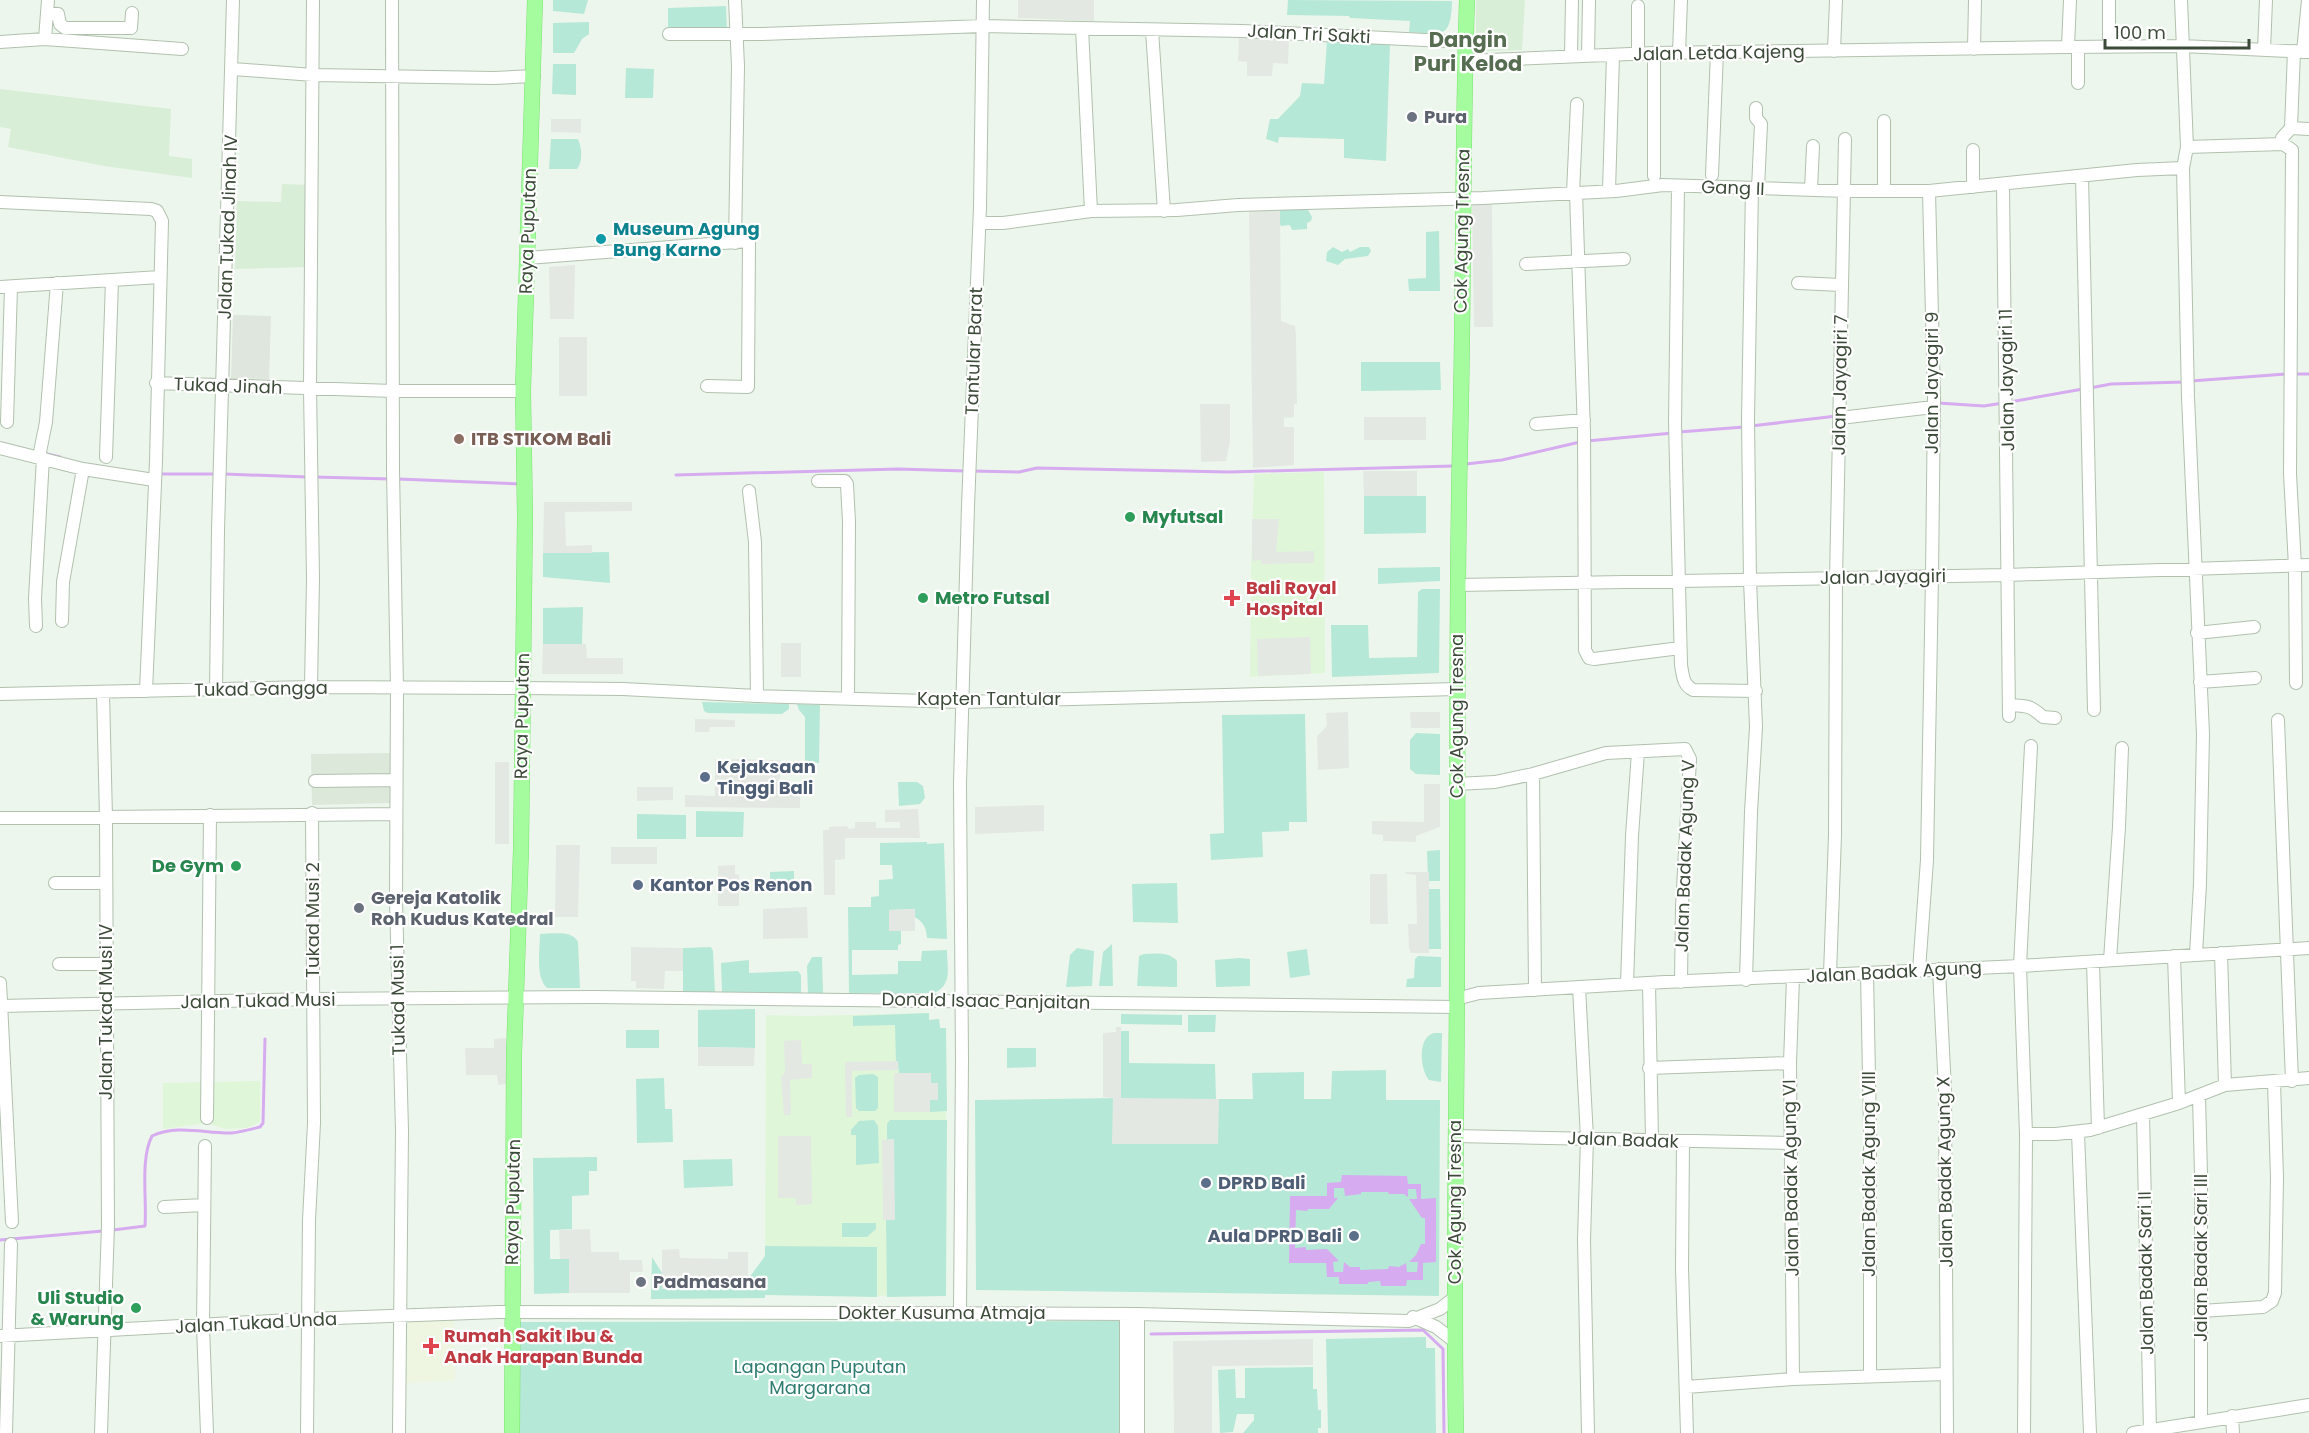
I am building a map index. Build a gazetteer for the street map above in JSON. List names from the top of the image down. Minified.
{"streets":{"main road":["Raya Puputan","Cok Agung Tresna"],"street":["Jalan Tri Sakti","Jalan Letda Kajeng","Gang II","Jalan Tukad Jinah IV","Tantular Barat","Jalan Jayagiri 11","Jalan Jayagiri 9","Jalan Jayagiri 7","Tukad Jinah","Jalan Jayagiri","Tukad Gangga","Kapten Tantular","Jalan Badak Agung V","Tukad Musi 2","Jalan Badak Agung","Tukad Musi 1","Jalan Tukad Musi","Donald Isaac Panjaitan","Jalan Tukad Musi IV","Jalan Badak","Jalan Badak Agung X","Jalan Badak Agung VIII","Jalan Badak Agung VI","Jalan Badak Sari III","Jalan Badak Sari II","Dokter Kusuma Atmaja","Jalan Tukad Unda"]},"crossings":[["Jalan Tri Sakti","Cok Agung Tresna"],["Jalan Tri Sakti","Tantular Barat"],["Jalan Letda Kajeng","Cok Agung Tresna"],["Gang II","Cok Agung Tresna"],["Gang II","Tantular Barat"],["Gang II","Jalan Jayagiri 11"],["Gang II","Jalan Jayagiri 9"],["Gang II","Jalan Jayagiri 7"],["Jalan Tukad Jinah IV","Tukad Jinah"],["Jalan Tukad Jinah IV","Tukad Gangga"],["Raya Puputan","Tukad Jinah"],["Raya Puputan","Tukad Gangga"],["Raya Puputan","Kapten Tantular"],["Raya Puputan","Jalan Tukad Musi"],["Raya Puputan","Donald Isaac Panjaitan"],["Raya Puputan","Dokter Kusuma Atmaja"],["Raya Puputan","Jalan Tukad Unda"],["Cok Agung Tresna","Jalan Jayagiri"],["Cok Agung Tresna","Kapten Tantular"],["Cok Agung Tresna","Jalan Badak Agung V"],["Cok Agung Tresna","Jalan Badak Agung"],["Cok Agung Tresna","Donald Isaac Panjaitan"],["Cok Agung Tresna","Jalan Badak"],["Cok Agung Tresna","Dokter Kusuma Atmaja"],["Tantular Barat","Kapten Tantular"],["Tantular Barat","Donald Isaac Panjaitan"],["Tantular Barat","Dokter Kusuma Atmaja"],["Jalan Jayagiri 11","Jalan Jayagiri"],["Jalan Jayagiri 9","Jalan Jayagiri"],["Jalan Jayagiri 9","Jalan Badak Agung"],["Jalan Jayagiri 7","Jalan Jayagiri"],["Jalan Jayagiri 7","Jalan Badak Agung"],["Tukad Jinah","Tukad Musi 1"],["Tukad Gangga","Kapten Tantular"],["Tukad Gangga","Tukad Musi 1"],["Tukad Gangga","Jalan Tukad Musi IV"],["Jalan Badak Agung V","Jalan Badak Agung"],["Tukad Musi 2","Jalan Tukad Musi"],["Tukad Musi 2","Jalan Tukad Unda"],["Jalan Badak Agung","Donald Isaac Panjaitan"],["Jalan Badak Agung","Jalan Badak Agung X"],["Jalan Badak Agung","Jalan Badak Agung VIII"],["Jalan Badak Agung","Jalan Badak Agung VI"],["Tukad Musi 1","Jalan Tukad Musi"],["Tukad Musi 1","Jalan Tukad Unda"],["Jalan Tukad Musi","Donald Isaac Panjaitan"],["Jalan Tukad Musi","Jalan Tukad Musi IV"],["Jalan Tukad Musi IV","Jalan Tukad Unda"],["Jalan Badak","Jalan Badak Agung VI"],["Dokter Kusuma Atmaja","Jalan Tukad Unda"]],"districts":["Dangin Puri Kelod"],"parks":["Lapangan Puputan Margarana"],"places":{"other":["Pura","Museum Agung Bung Karno","ITB STIKOM Bali","Myfutsal","Metro Futsal","Kejaksaan Tinggi Bali","De Gym","Kantor Pos Renon","Gereja Katolik Roh Kudus Katedral","DPRD Bali","Aula DPRD Bali","Padmasana","Uli Studio & Warung"],"health":["Bali Royal Hospital","Rumah Sakit Ibu & Anak Harapan Bunda"]},"scale_bar":"100 m"}
